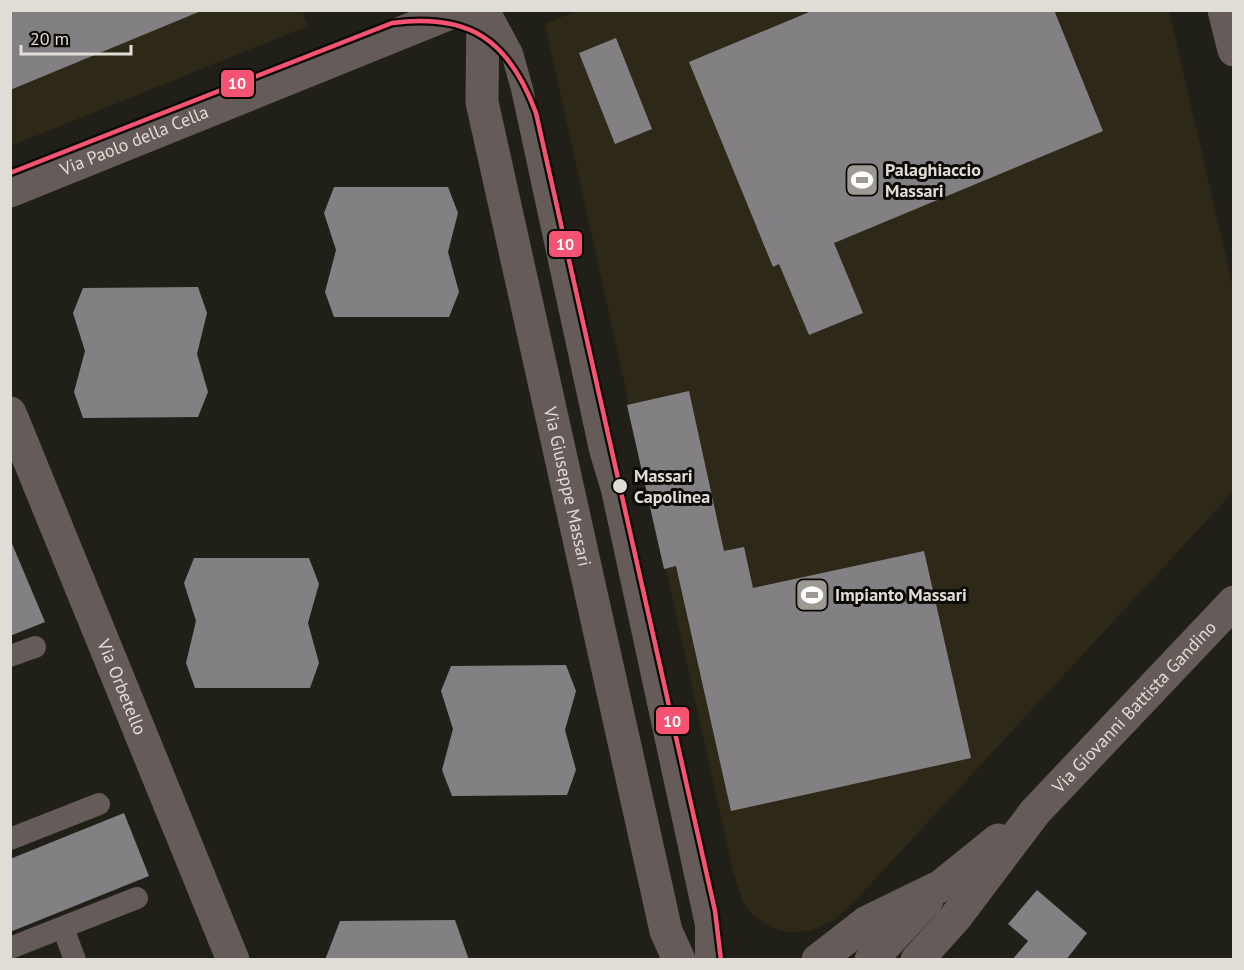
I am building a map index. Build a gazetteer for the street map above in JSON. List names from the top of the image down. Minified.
{"streets":{"street":["Via Paolo della Cella","Via Giuseppe Massari","Via Orbetello","Via Giovanni Battista Gandino"]},"places":{"sports":["Palaghiaccio Massari","Impianto Massari"],"other":["Massari Capolinea"]},"lines":["transit line 10"],"scale_bar":"20 m"}
